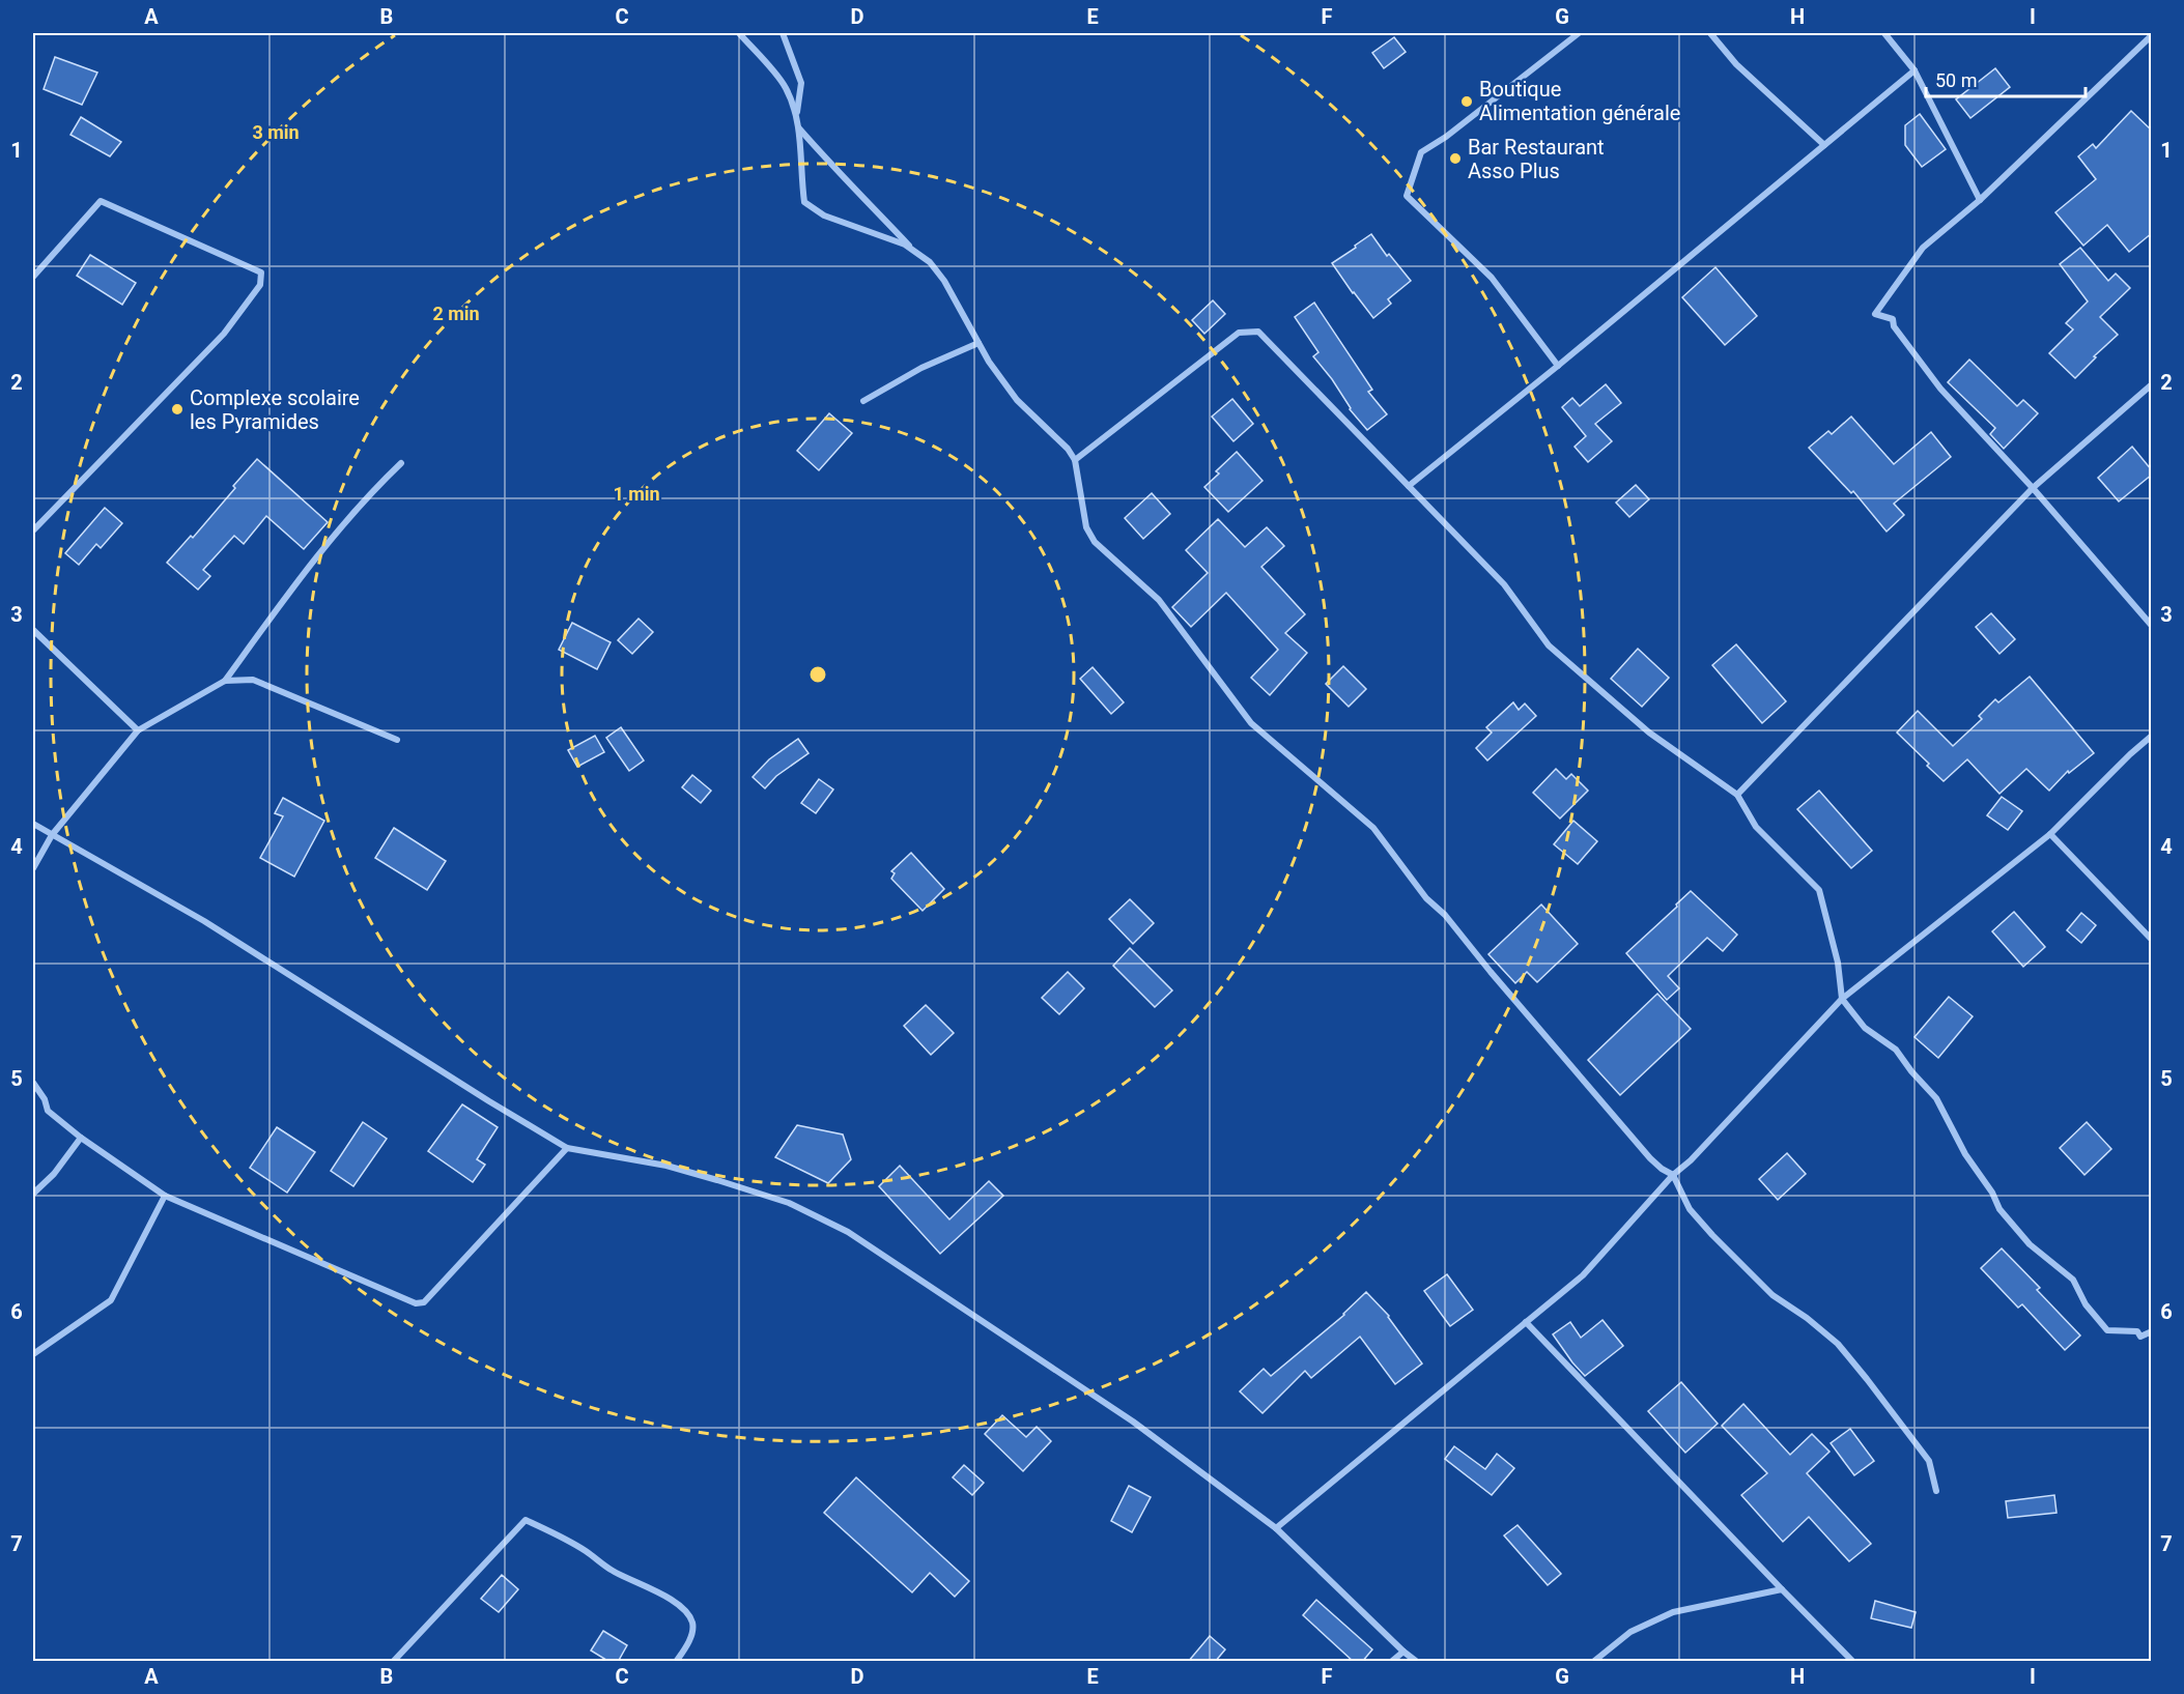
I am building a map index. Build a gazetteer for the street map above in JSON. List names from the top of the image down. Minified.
{"places":["Boutique Alimentation générale","Bar Restaurant Asso Plus","Complexe scolaire les Pyramides"],"scale_bar":"50 m","grid":{"columns":["A","B","C","D","E","F","G","H","I"],"rows":["1","2","3","4","5","6","7"]},"rings":["3 min","2 min","1 min"]}
